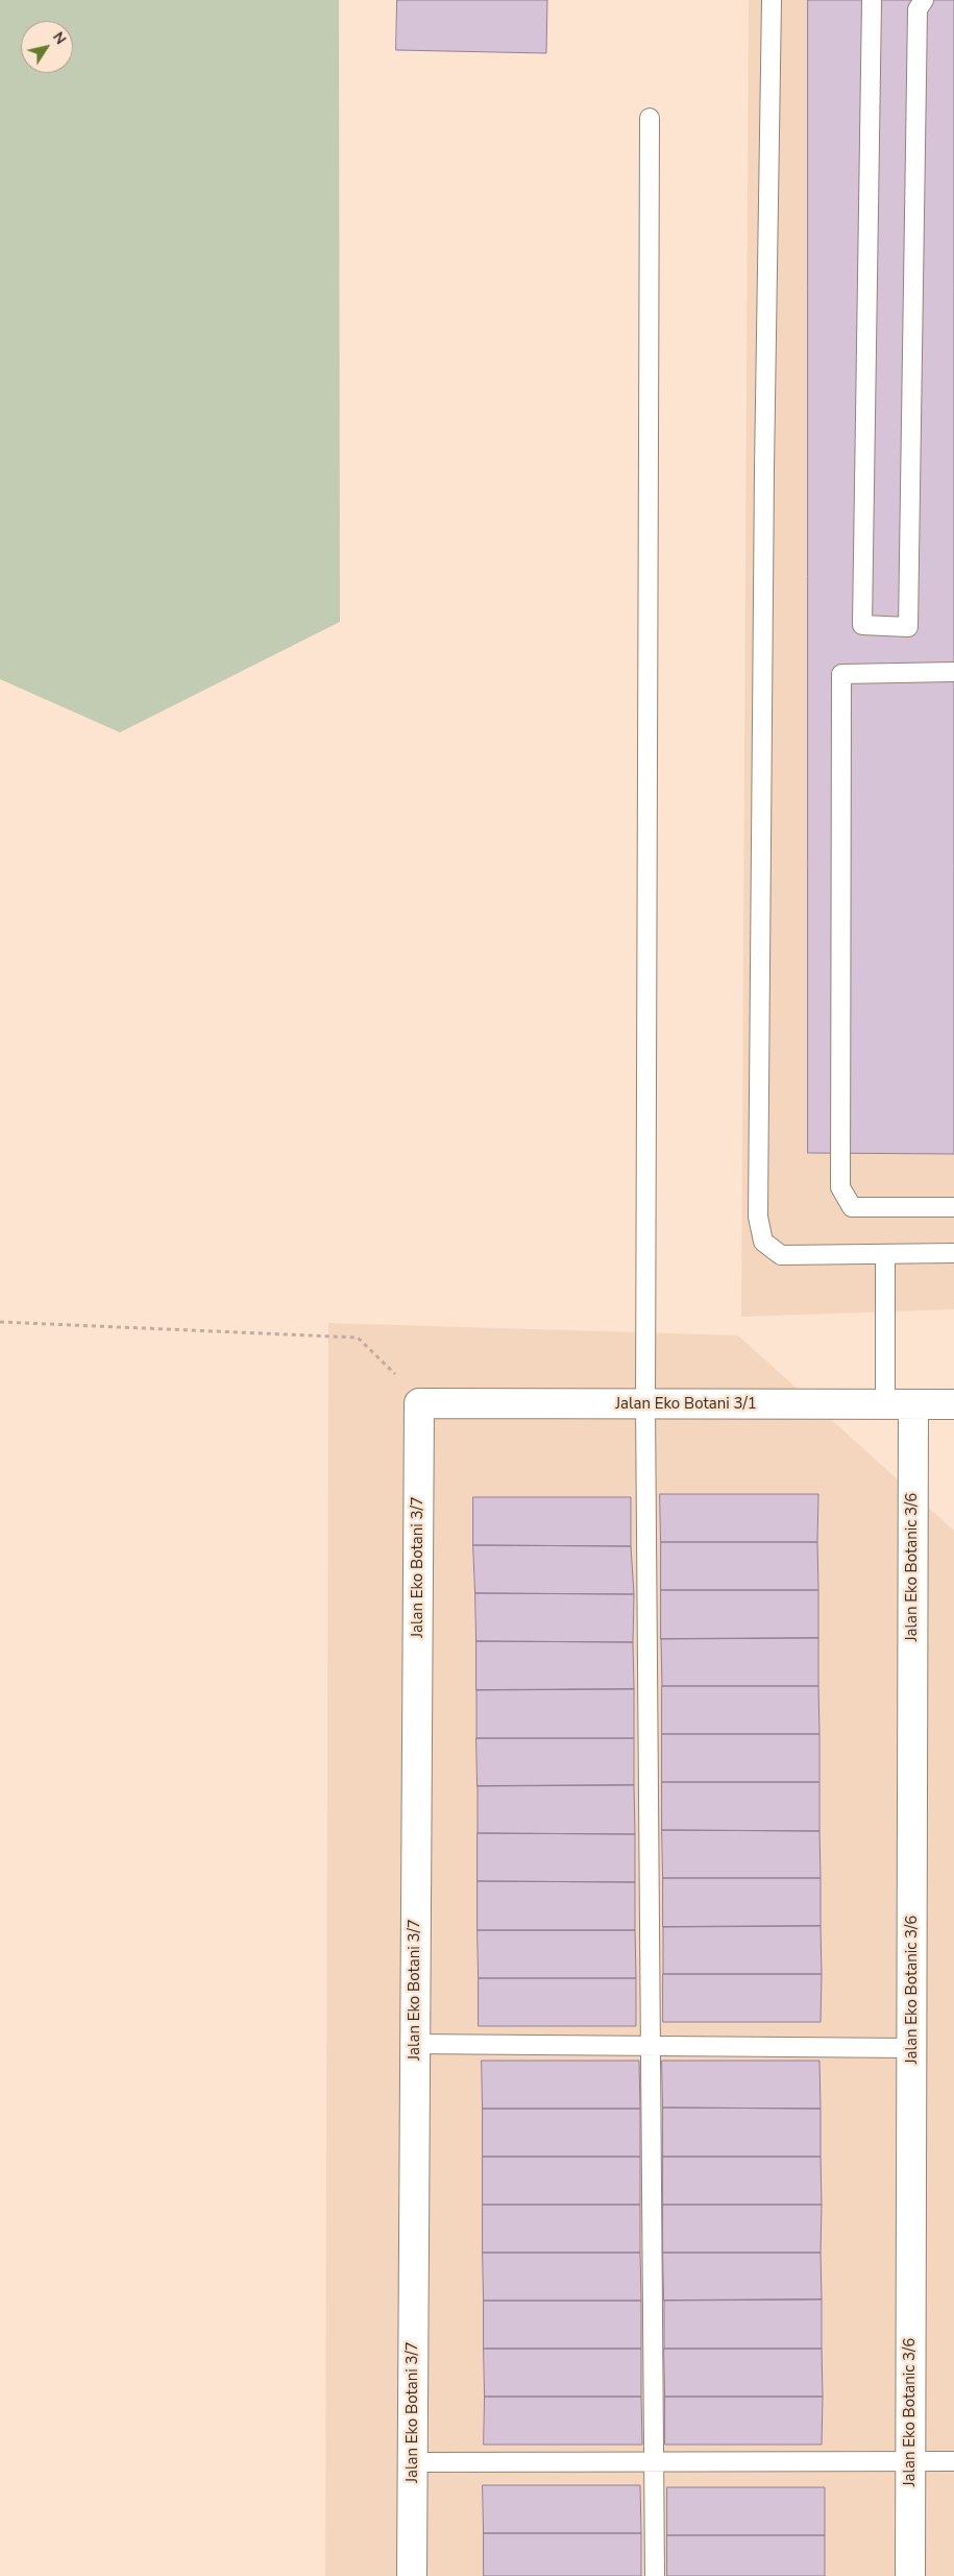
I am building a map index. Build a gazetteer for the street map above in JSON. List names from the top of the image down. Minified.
{"streets":{"street":["Jalan Eko Botani 3/1","Jalan Eko Botani 3/7","Jalan Eko Botanic 3/6"]},"crossings":[["Jalan Eko Botani 3/1","Jalan Eko Botani 3/7"],["Jalan Eko Botani 3/1","Jalan Eko Botanic 3/6"]],"north":"top right"}
